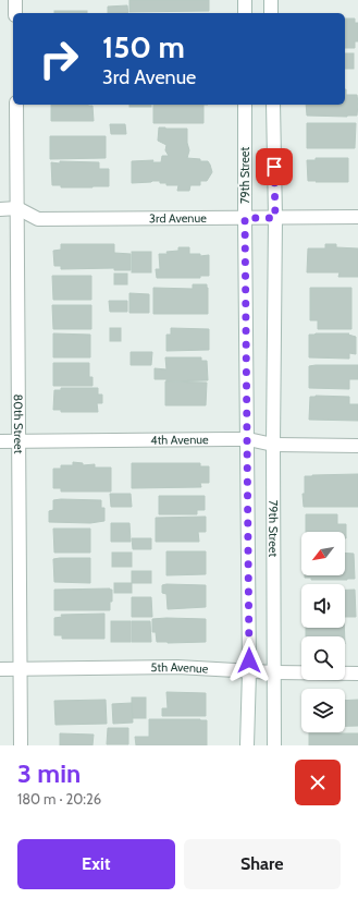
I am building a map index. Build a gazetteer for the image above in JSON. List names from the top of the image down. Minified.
{"streets":{"street":["79th Street","3rd Avenue","80th Street","4th Avenue","5th Avenue"]},"crossings":[["79th Street","3rd Avenue"],["79th Street","4th Avenue"],["79th Street","5th Avenue"],["3rd Avenue","80th Street"],["80th Street","4th Avenue"],["80th Street","5th Avenue"]],"north":"bottom left","page":{"turn":["150 m","3rd Avenue"],"heading":["3 min","180 m · 20:26"],"buttons":["Exit","Share"]}}
